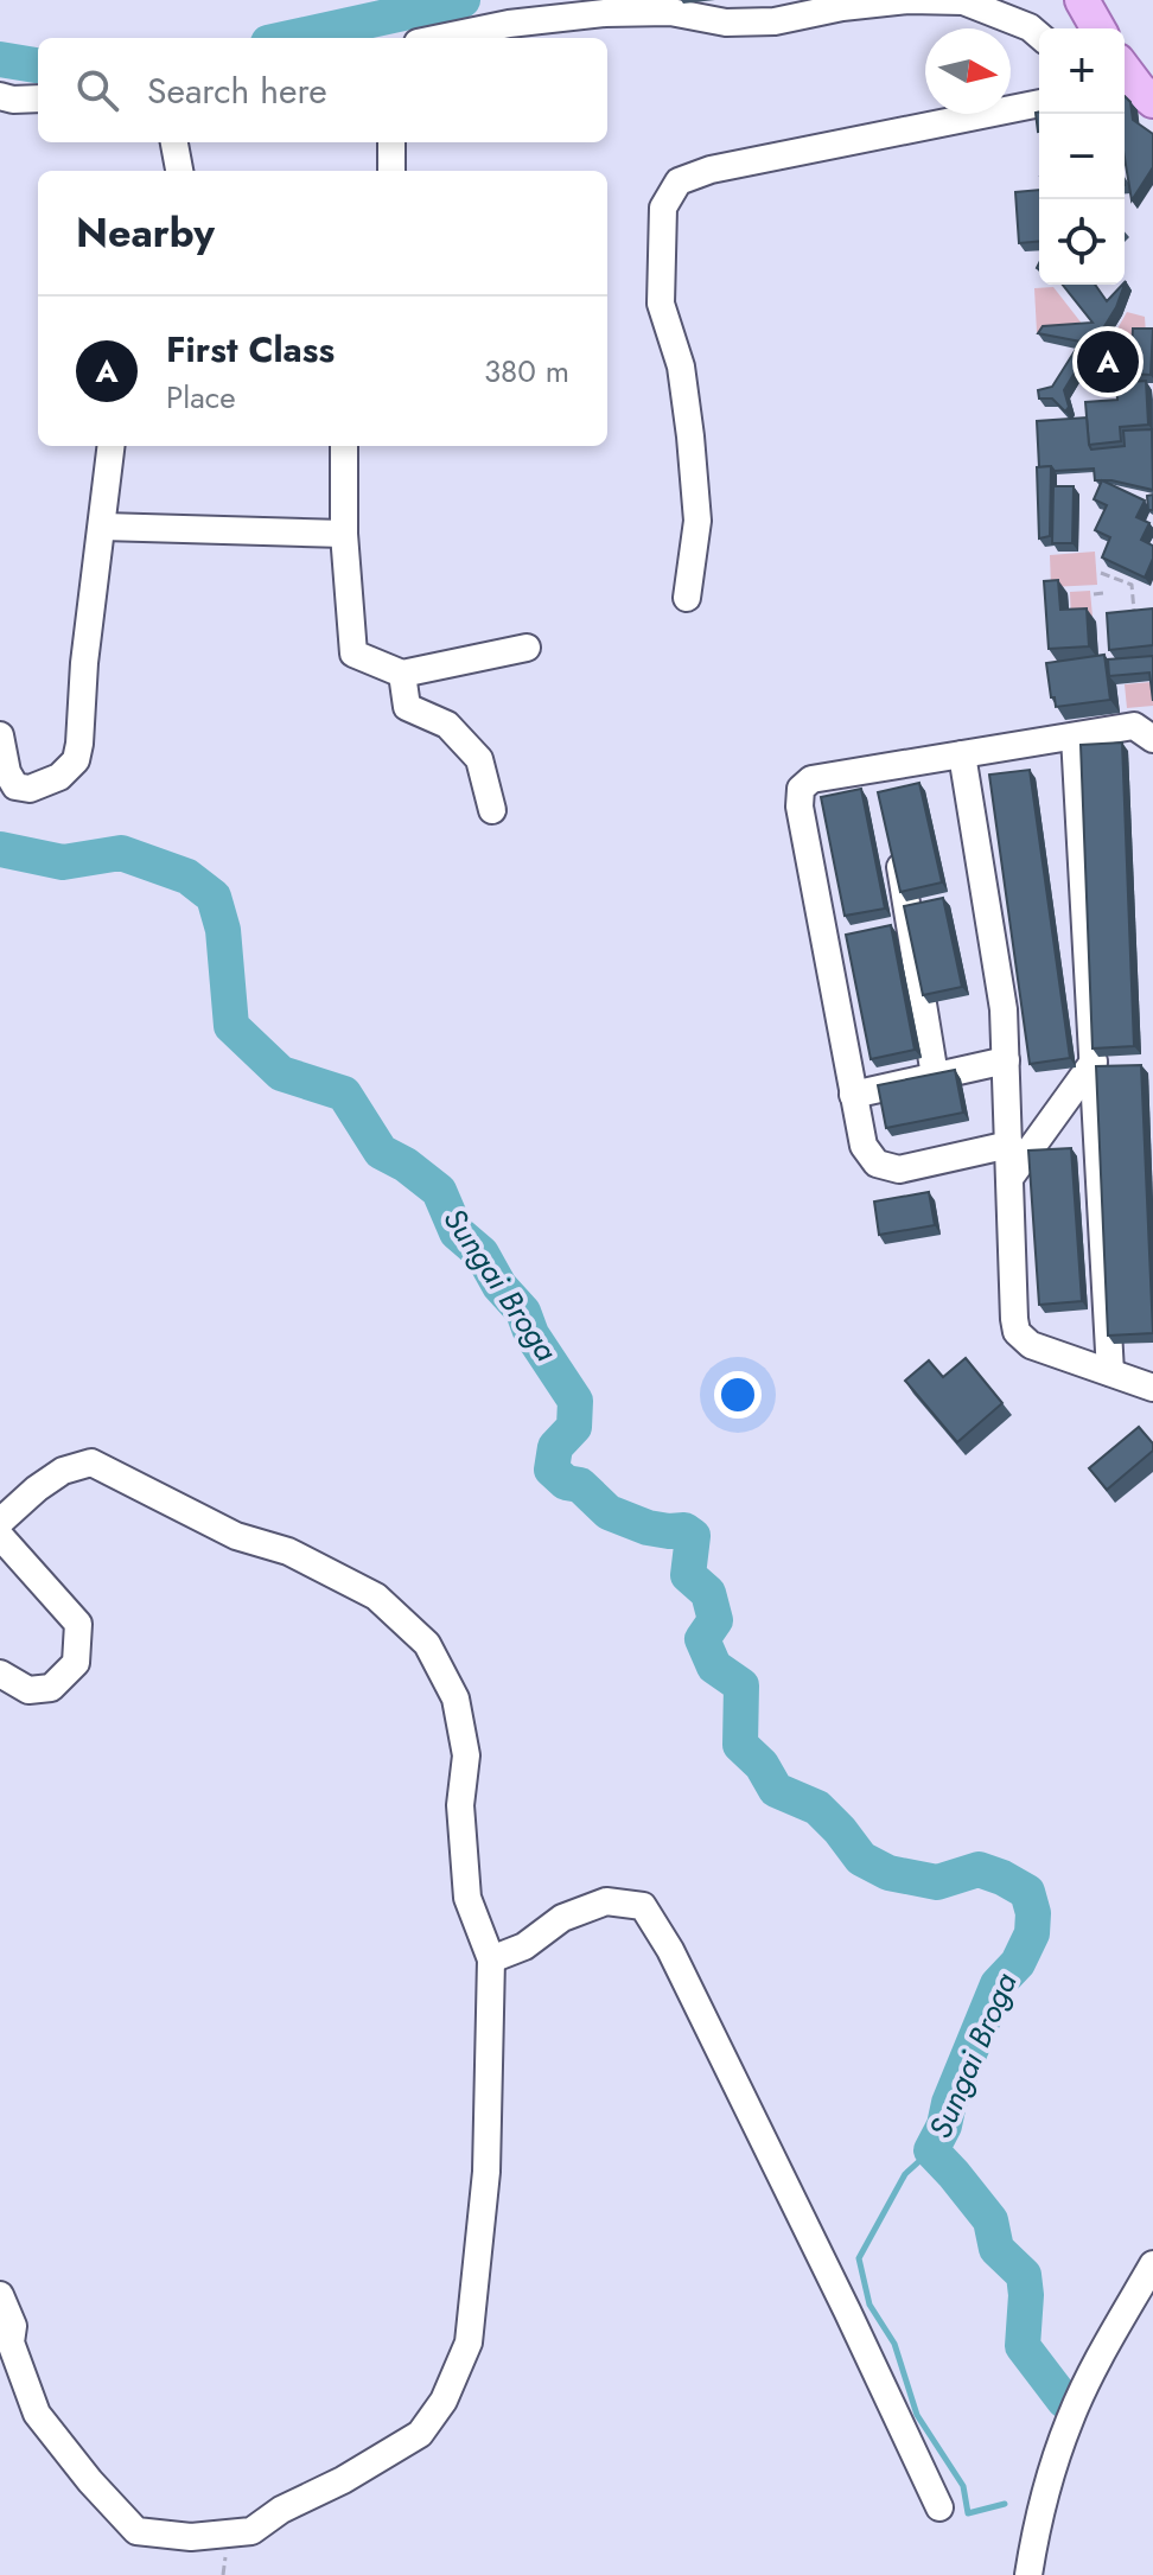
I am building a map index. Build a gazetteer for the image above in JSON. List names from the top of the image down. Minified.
{"water":["Sungai Broga"],"north":"right","page":{"map_buttons":["+","−"],"search":"Search here","heading":"Nearby","list":[{"mark":"A","name":"First Class","note":"Place","value":"380 m"}],"pins":"A"}}
